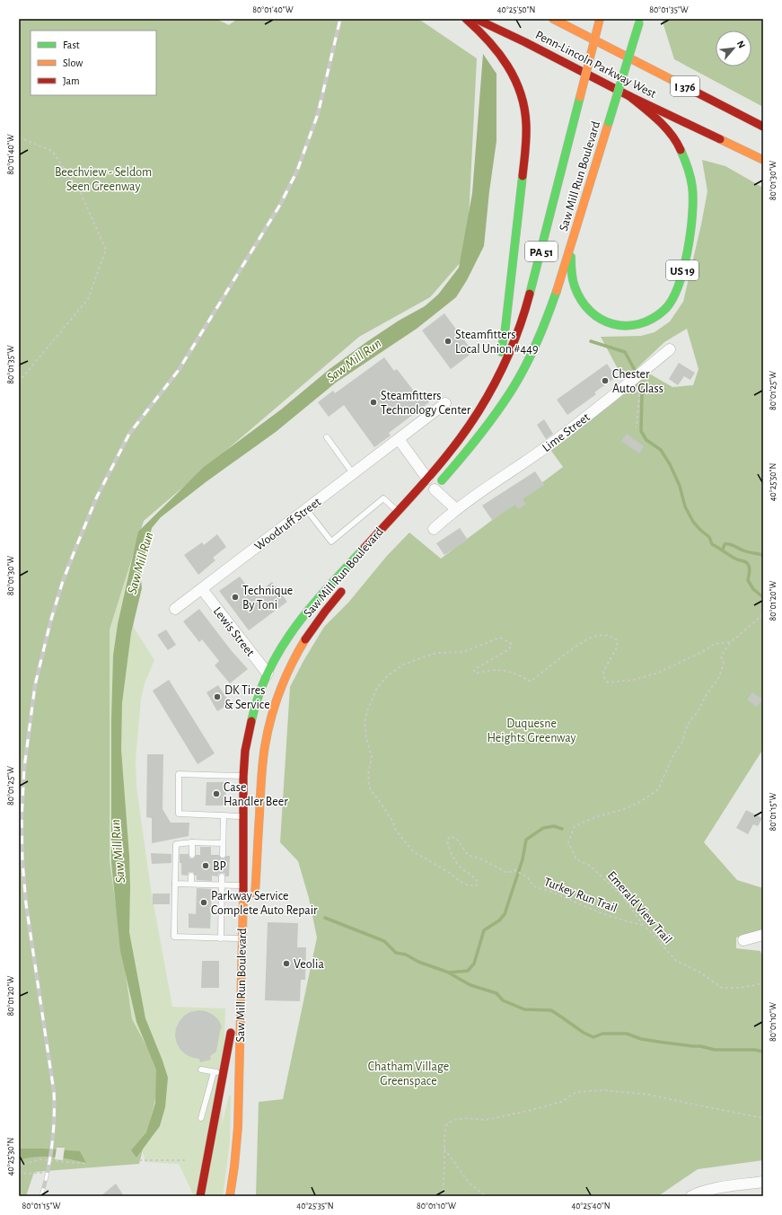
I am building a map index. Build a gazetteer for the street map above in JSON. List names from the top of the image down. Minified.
{"streets":{"highway":["Penn-Lincoln Parkway West","I 376","Saw Mill Run Boulevard","PA 51","US 19"],"street":["Lime Street","Woodruff Street","Lewis Street"],"path":["Turkey Run Trail","Emerald View Trail"]},"crossings":[["Penn-Lincoln Parkway West","US 19"],["Saw Mill Run Boulevard","US 19"],["Saw Mill Run Boulevard","Lewis Street"],["Woodruff Street","Lewis Street"],["Turkey Run Trail","Emerald View Trail"]],"water":["Saw Mill Run"],"parks":["Beechview - Seldom Seen Greenway","Duquesne Heights Greenway","Chatham Village Greenspace"],"places":["Steamfitters Local Union #449","Chester Auto Glass","Steamfitters Technology Center","Technique By Toni","DK Tires & Service","Case Handler Beer","BP","Parkway Service Complete Auto Repair","Veolia"],"legend":["Fast","Slow","Jam"],"north":"top right","coordinates":["80°01'40\"W","40°25'50\"N","80°01'35\"W","80°01'30\"W","80°01'25\"W","80°01'20\"W","80°01'15\"W","80°01'10\"W","40°25'30\"N","40°25'35\"N","40°25'40\"N"]}
